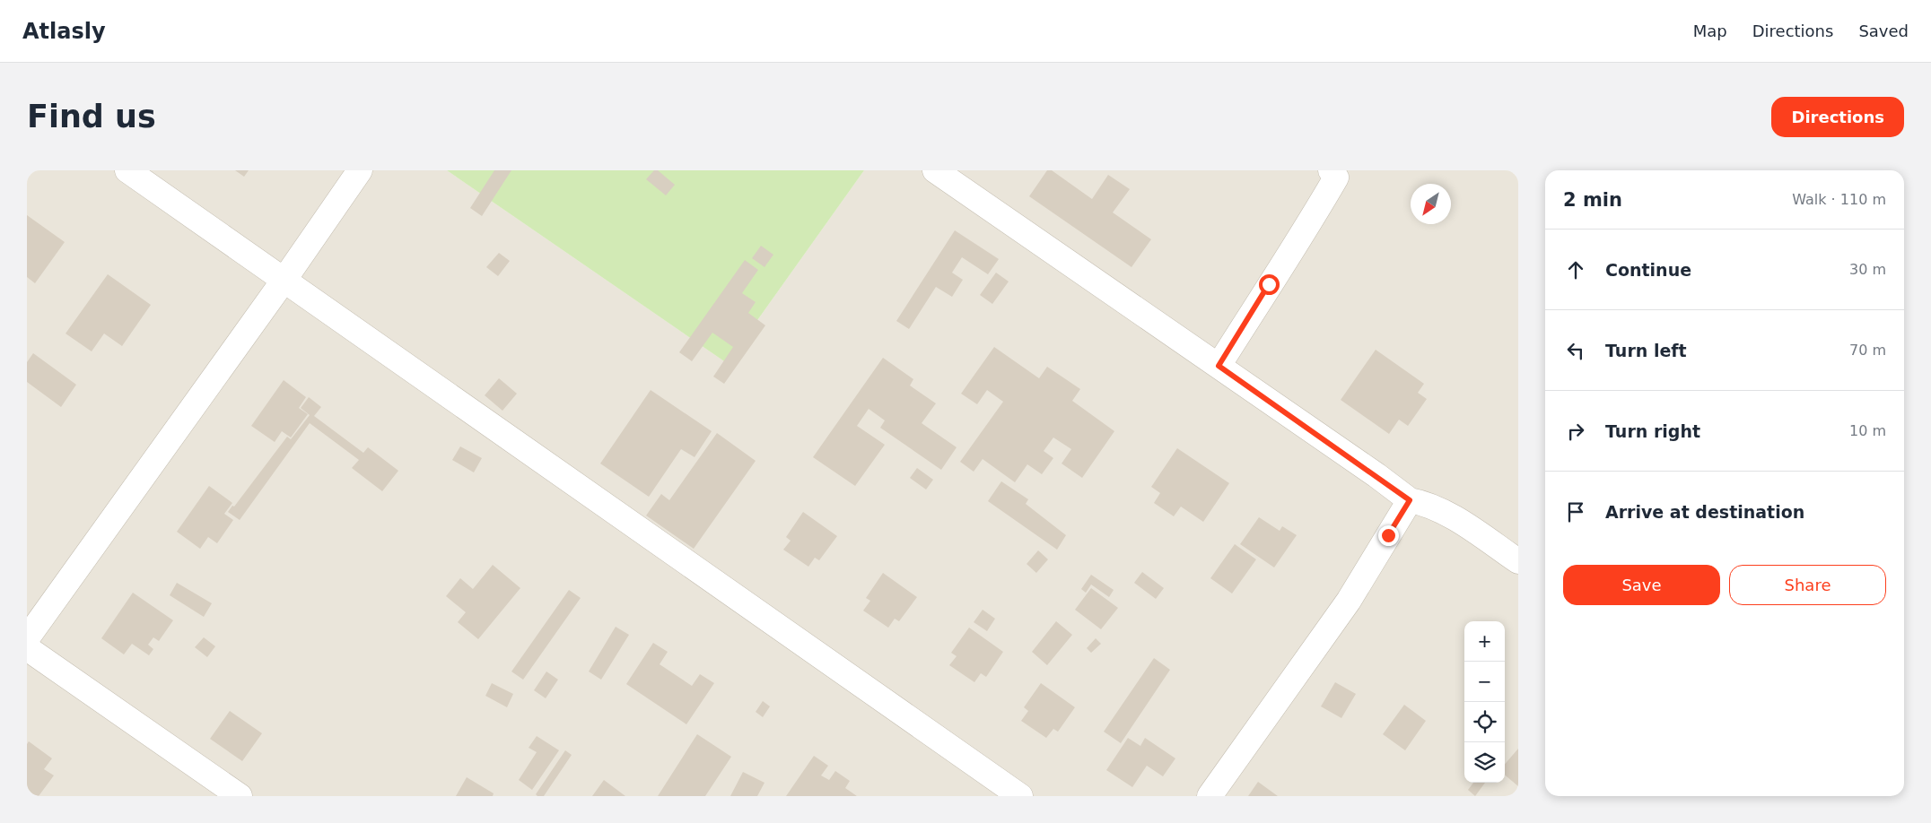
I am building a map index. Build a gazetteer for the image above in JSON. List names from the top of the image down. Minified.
{"north":"bottom left","page":{"header":"Atlasly","nav":["Map","Directions","Saved"],"buttons":["Directions",["Save","Share"]],"title":"Find us","heading":["2 min","Walk · 110 m"],"list":[["Continue","30 m"],["Turn left","70 m"],["Turn right","10 m"],"Arrive at destination"],"map_buttons":["+","−"]}}
